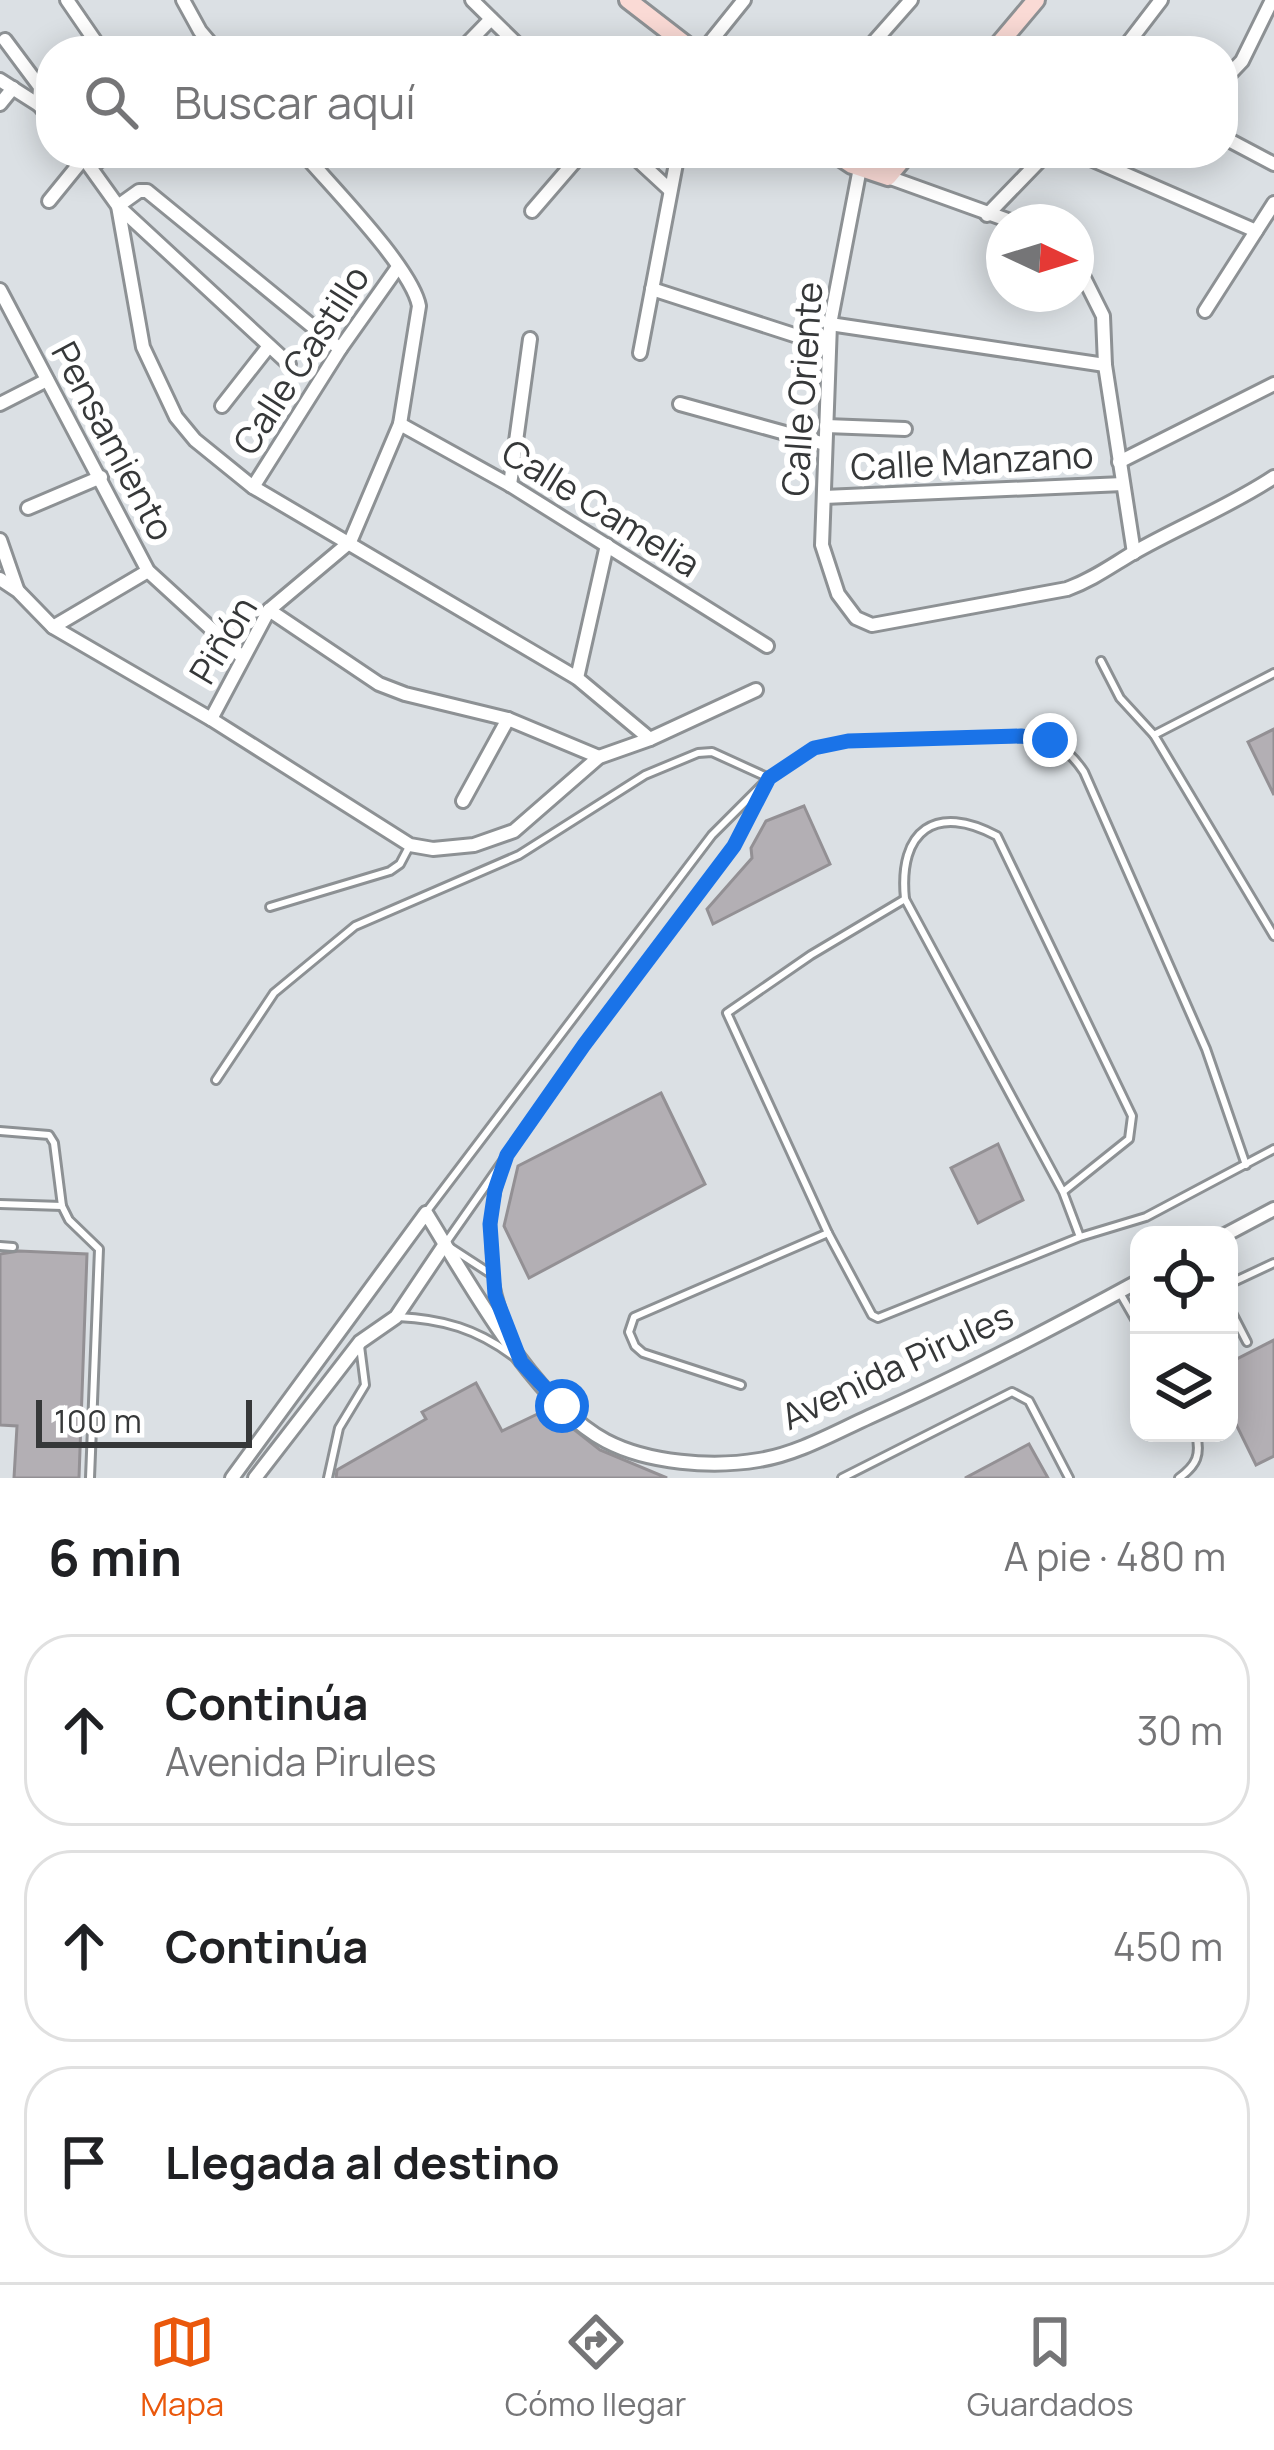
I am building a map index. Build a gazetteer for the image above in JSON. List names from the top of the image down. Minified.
{"streets":{"street":["Calle Castillo","Calle Oriente","Pensamiento","Calle Manzano","Calle Camelia","Piñón","Avenida Pirules"]},"crossings":[["Calle Oriente","Calle Manzano"],["Pensamiento","Piñón"]],"scale_bar":"100 m","north":"right","page":{"search":"Buscar aquí","scale":"100 m","heading":["6 min","A pie · 480 m"],"list":[["Continúa","Avenida Pirules","30 m"],["Continúa","450 m"],"Llegada al destino"],"nav":["Mapa","Cómo llegar","Guardados"]}}
